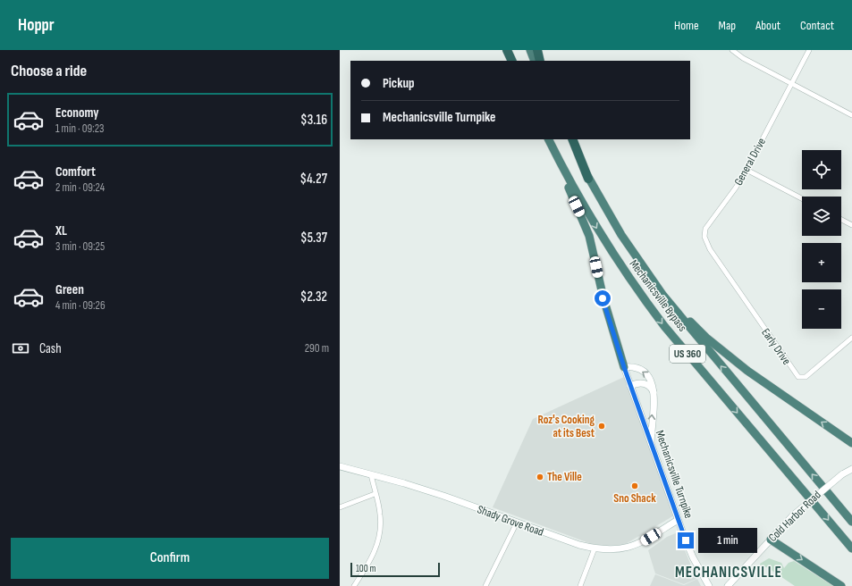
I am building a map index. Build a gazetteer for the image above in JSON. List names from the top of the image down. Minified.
{"streets":{"highway":["Mechanicsville Bypass","US 360"],"main road":["Mechanicsville Turnpike","Cold Harbor Road","Shady Grove Road"],"street":["General Drive","Early Drive"]},"crossings":[["General Drive","Early Drive"],["Mechanicsville Turnpike","Shady Grove Road"]],"districts":["MECHANICSVILLE"],"places":["Roz's Cooking at its Best","The Ville","Sno Shack"],"scale_bar":"100 m","page":{"header":"Hoppr","nav":["Home","Map","About","Contact"],"heading":"Choose a ride","banner":["Pickup","Mechanicsville Turnpike"],"list":[{"name":"Economy","note":"1 min · 09:23","value":"$3.16"},{"name":"Comfort","note":"2 min · 09:24","value":"$4.27"},{"name":"XL","note":"3 min · 09:25","value":"$5.37"},{"name":"Green","note":"4 min · 09:26","value":"$2.32"}],"map_buttons":["+","−"],"pay":["Cash","290 m"],"bubble":"1 min","buttons":"Confirm","scale":"100 m"}}
